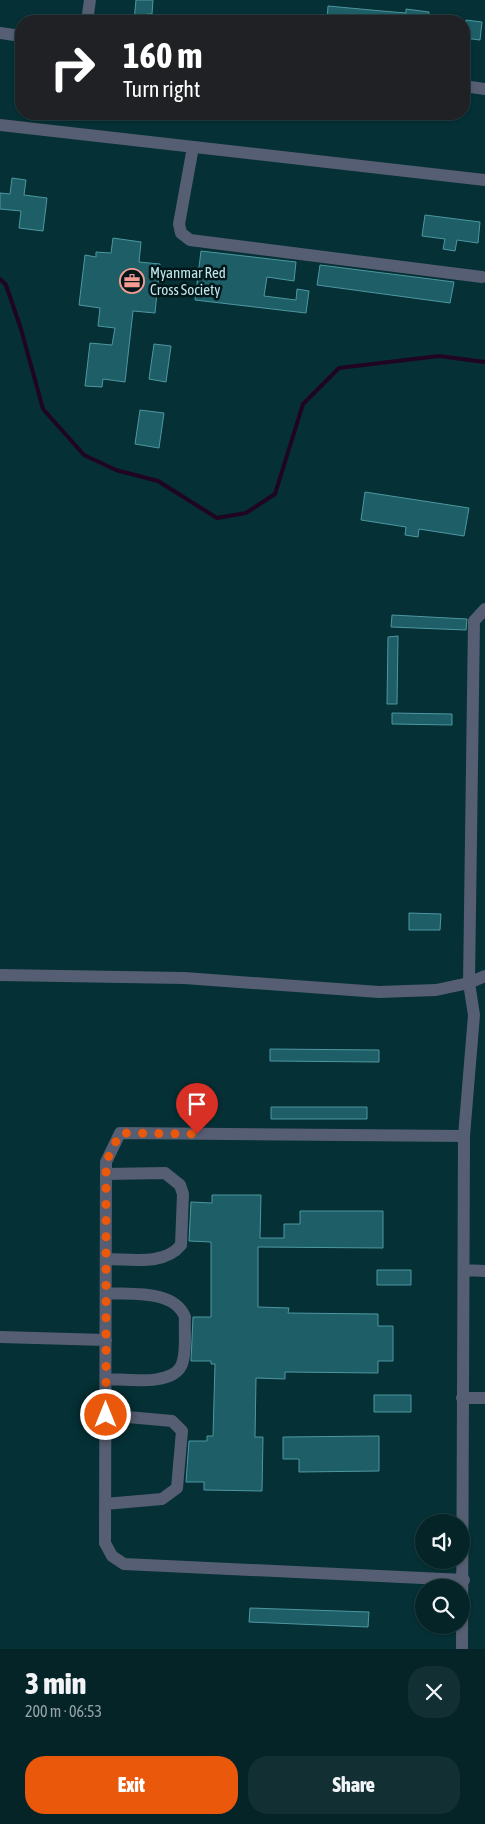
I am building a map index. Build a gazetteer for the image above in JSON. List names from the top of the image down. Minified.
{"places":{"office":["Myanmar Red Cross Society"]},"page":{"turn":["160 m","Turn right"],"heading":["3 min","200 m · 06:53"],"buttons":["Exit","Share"]}}
